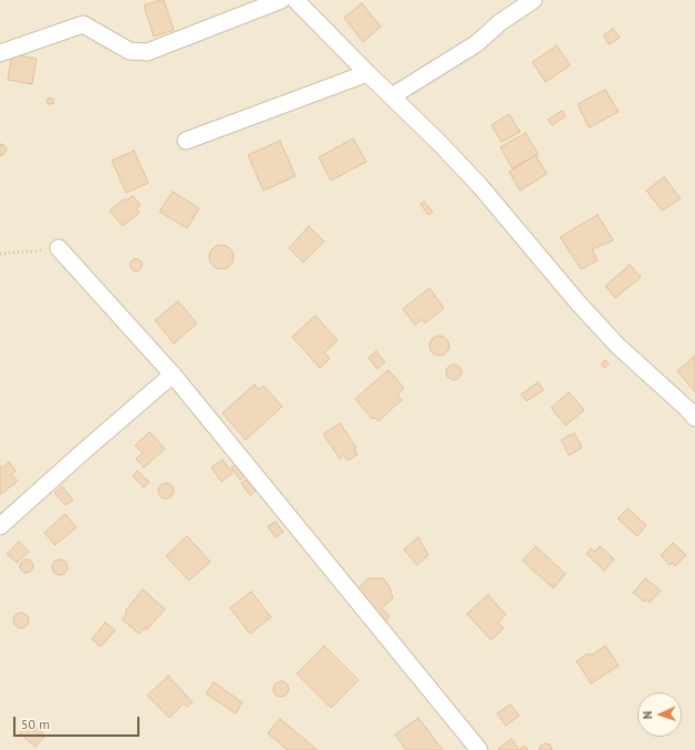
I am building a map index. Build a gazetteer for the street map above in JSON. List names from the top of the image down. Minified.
{"scale_bar":"50 m","north":"left"}
